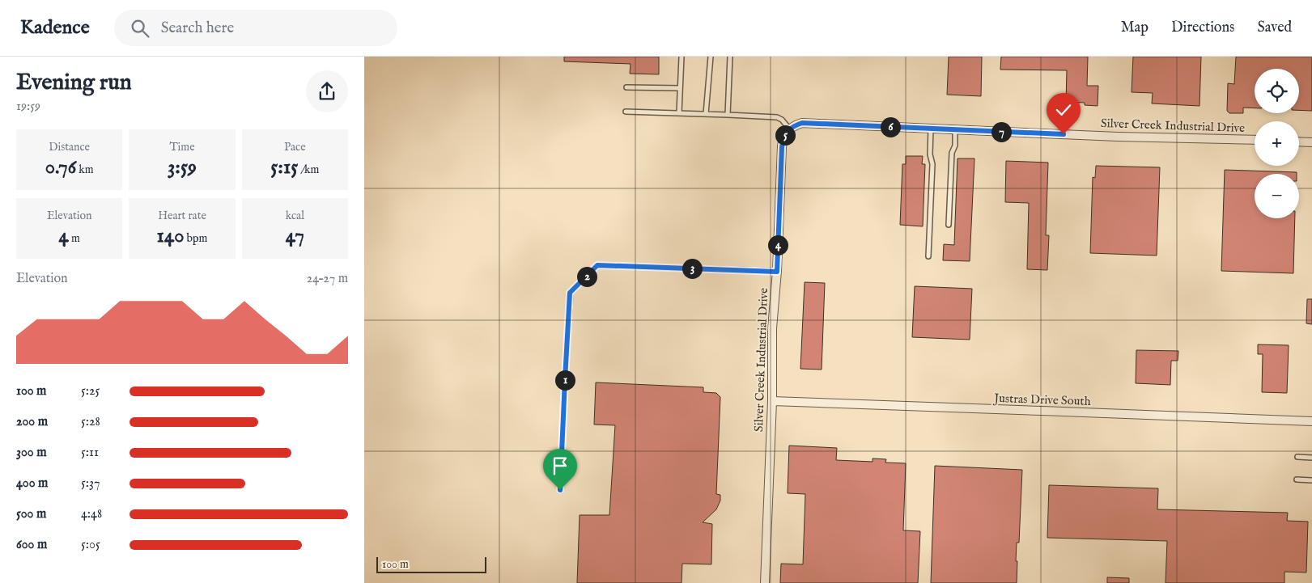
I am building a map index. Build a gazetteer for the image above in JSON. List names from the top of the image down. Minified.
{"streets":{"street":["Silver Creek Industrial Drive","Justras Drive South"]},"crossings":[["Silver Creek Industrial Drive","Justras Drive South"]],"scale_bar":"100 m","page":{"header":"Kadence","search":"Search here","nav":["Map","Directions","Saved"],"heading":["Evening run","19:59"],"map_buttons":["+","−"],"pins":["6","7","5","4","3","2","1"],"stats":[["Distance","0.76 km"],["Time","3:59"],["Pace","5:15 /km"],["Elevation","4 m"],["Heart rate","140 bpm"],["kcal","47"]],"chart":["Elevation","24–27 m"],"list":[{"name":"100 m","note":"5:25"},{"name":"200 m","note":"5:28"},{"name":"300 m","note":"5:11"},{"name":"400 m","note":"5:37"},{"name":"500 m","note":"4:48"},{"name":"600 m","note":"5:05"}],"scale":"100 m"}}
